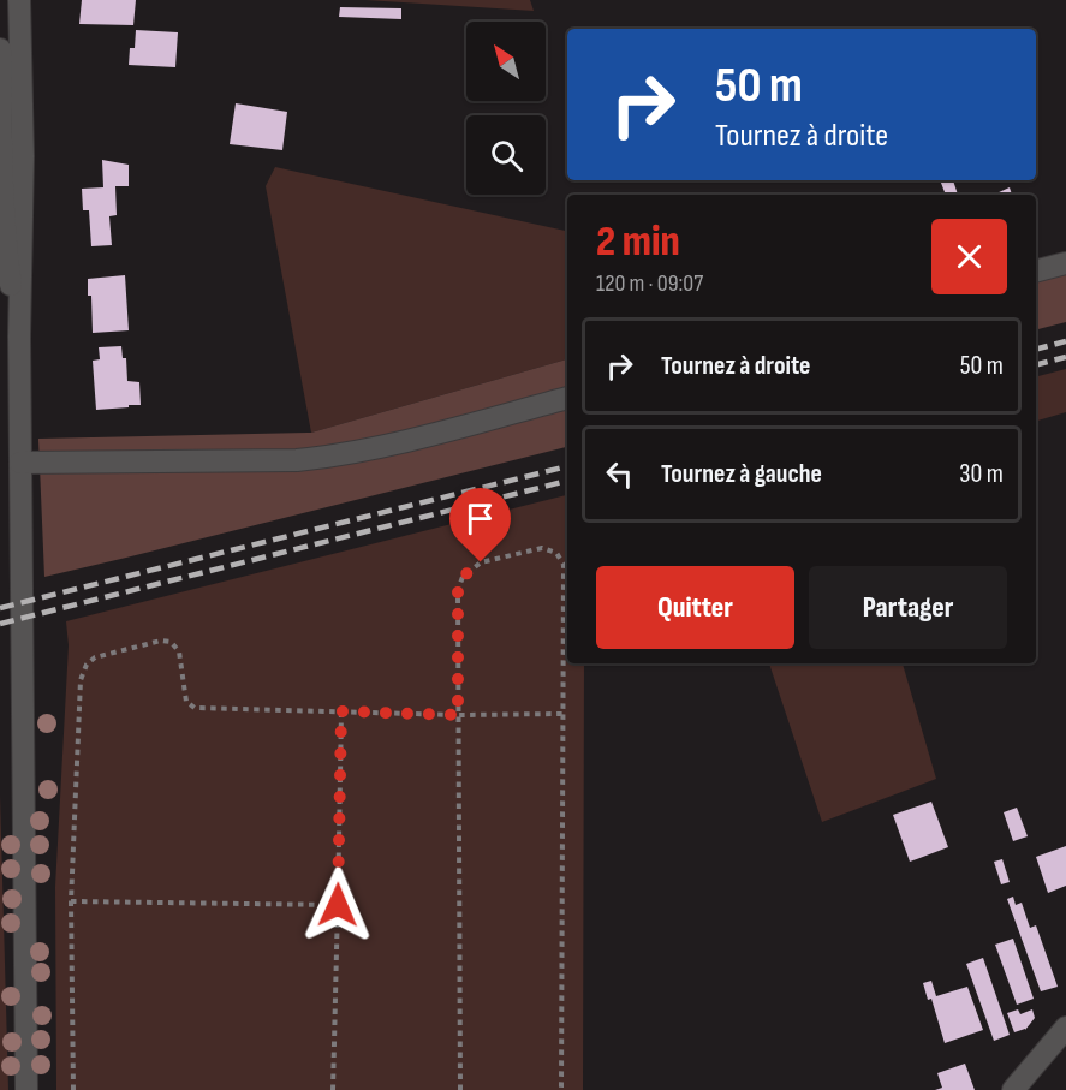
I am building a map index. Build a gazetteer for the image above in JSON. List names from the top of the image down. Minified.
{"north":"top left","page":{"turn":["50 m","Tournez à droite"],"heading":["2 min","120 m · 09:07"],"list":[{"name":"Tournez à droite","value":"50 m"},{"name":"Tournez à gauche","value":"30 m"}],"buttons":["Quitter","Partager"]}}
